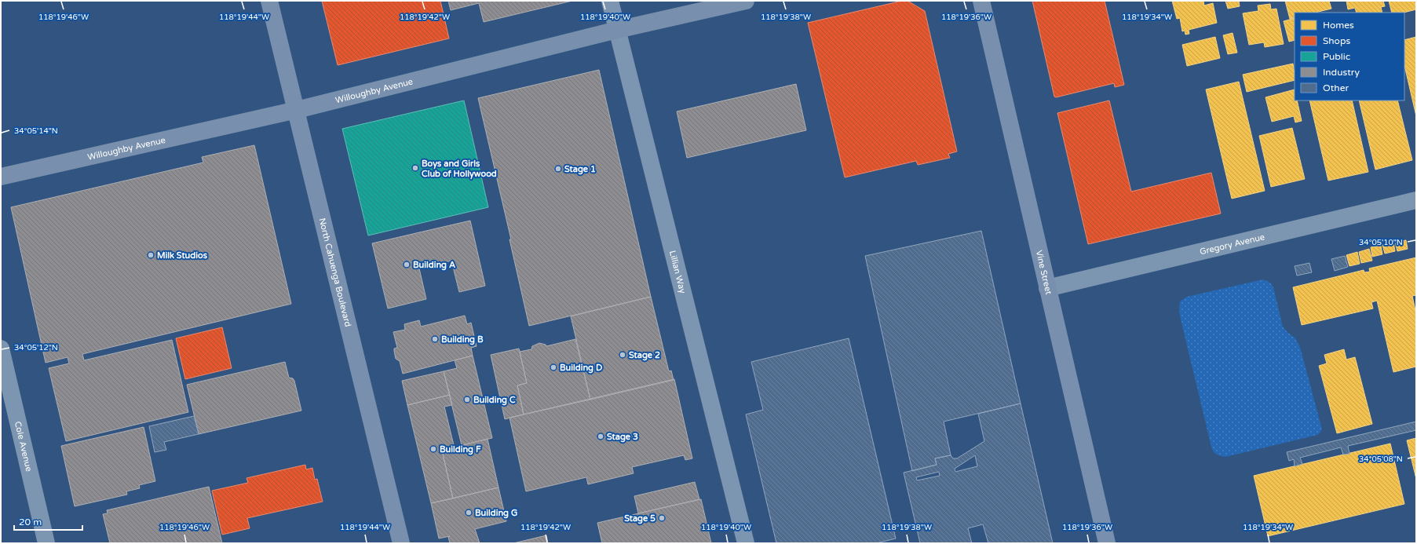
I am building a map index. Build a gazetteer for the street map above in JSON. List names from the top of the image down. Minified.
{"streets":{"main road":["Willoughby Avenue","North Cahuenga Boulevard","Vine Street"],"street":["Gregory Avenue","Lillian Way","Cole Avenue"]},"crossings":[["Willoughby Avenue","North Cahuenga Boulevard"],["Willoughby Avenue","Lillian Way"],["Gregory Avenue","Vine Street"]],"places":["Boys and Girls Club of Hollywood","Stage 1","Milk Studios","Building A","Building B","Stage 2","Building D","Building C","Stage 3","Building F","Building G","Stage 5"],"legend":["Homes","Shops","Public","Industry","Other"],"scale_bar":"20 m","coordinates":["118°19'46\"W","118°19'44\"W","118°19'42\"W","118°19'40\"W","118°19'38\"W","118°19'36\"W","118°19'34\"W","34°05'14\"N","34°05'10\"N","34°05'12\"N","34°05'08\"N"]}
